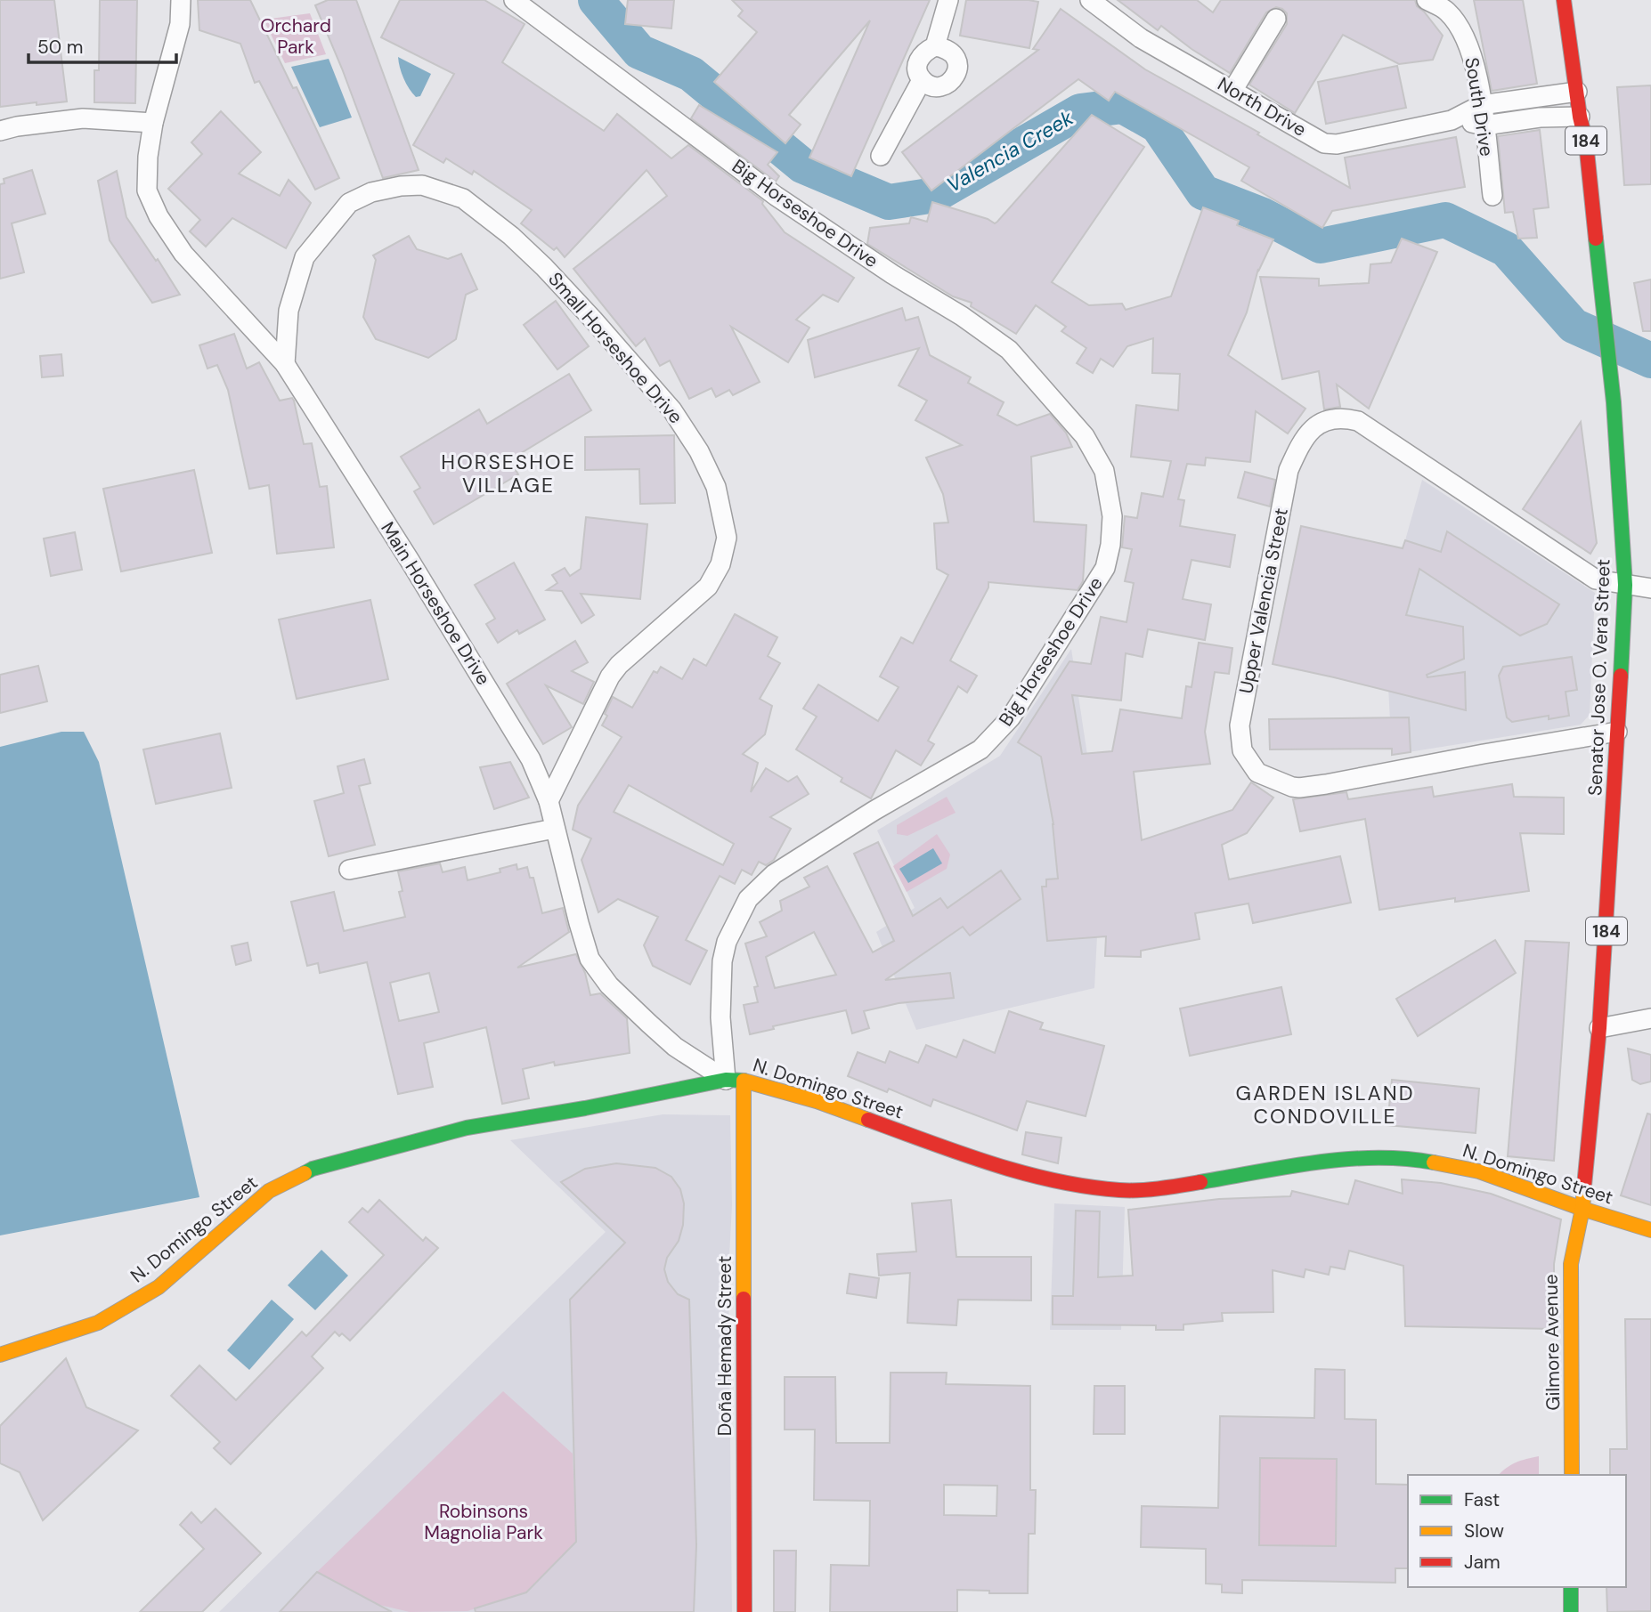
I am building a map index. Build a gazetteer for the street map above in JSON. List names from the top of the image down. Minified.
{"streets":{"main road":["184","Senator Jose O. Vera Street","N. Domingo Street","Gilmore Avenue","Doña Hemady Street"],"street":["North Drive","South Drive","Big Horseshoe Drive","Small Horseshoe Drive","Upper Valencia Street","Main Horseshoe Drive"]},"crossings":[["North Drive","South Drive"],["North Drive","Senator Jose O. Vera Street"],["Big Horseshoe Drive","Main Horseshoe Drive"],["Big Horseshoe Drive","N. Domingo Street"],["Big Horseshoe Drive","Doña Hemady Street"],["Small Horseshoe Drive","Main Horseshoe Drive"],["Upper Valencia Street","Senator Jose O. Vera Street"],["Main Horseshoe Drive","N. Domingo Street"],["Main Horseshoe Drive","Doña Hemady Street"],["Senator Jose O. Vera Street","N. Domingo Street"],["Senator Jose O. Vera Street","Gilmore Avenue"],["N. Domingo Street","Gilmore Avenue"],["N. Domingo Street","Doña Hemady Street"]],"districts":["HORSESHOE VILLAGE","GARDEN ISLAND CONDOVILLE"],"water":["Valencia Creek"],"parks":["Orchard Park","Robinsons Magnolia Park"],"legend":["Fast","Slow","Jam"],"scale_bar":"50 m"}
